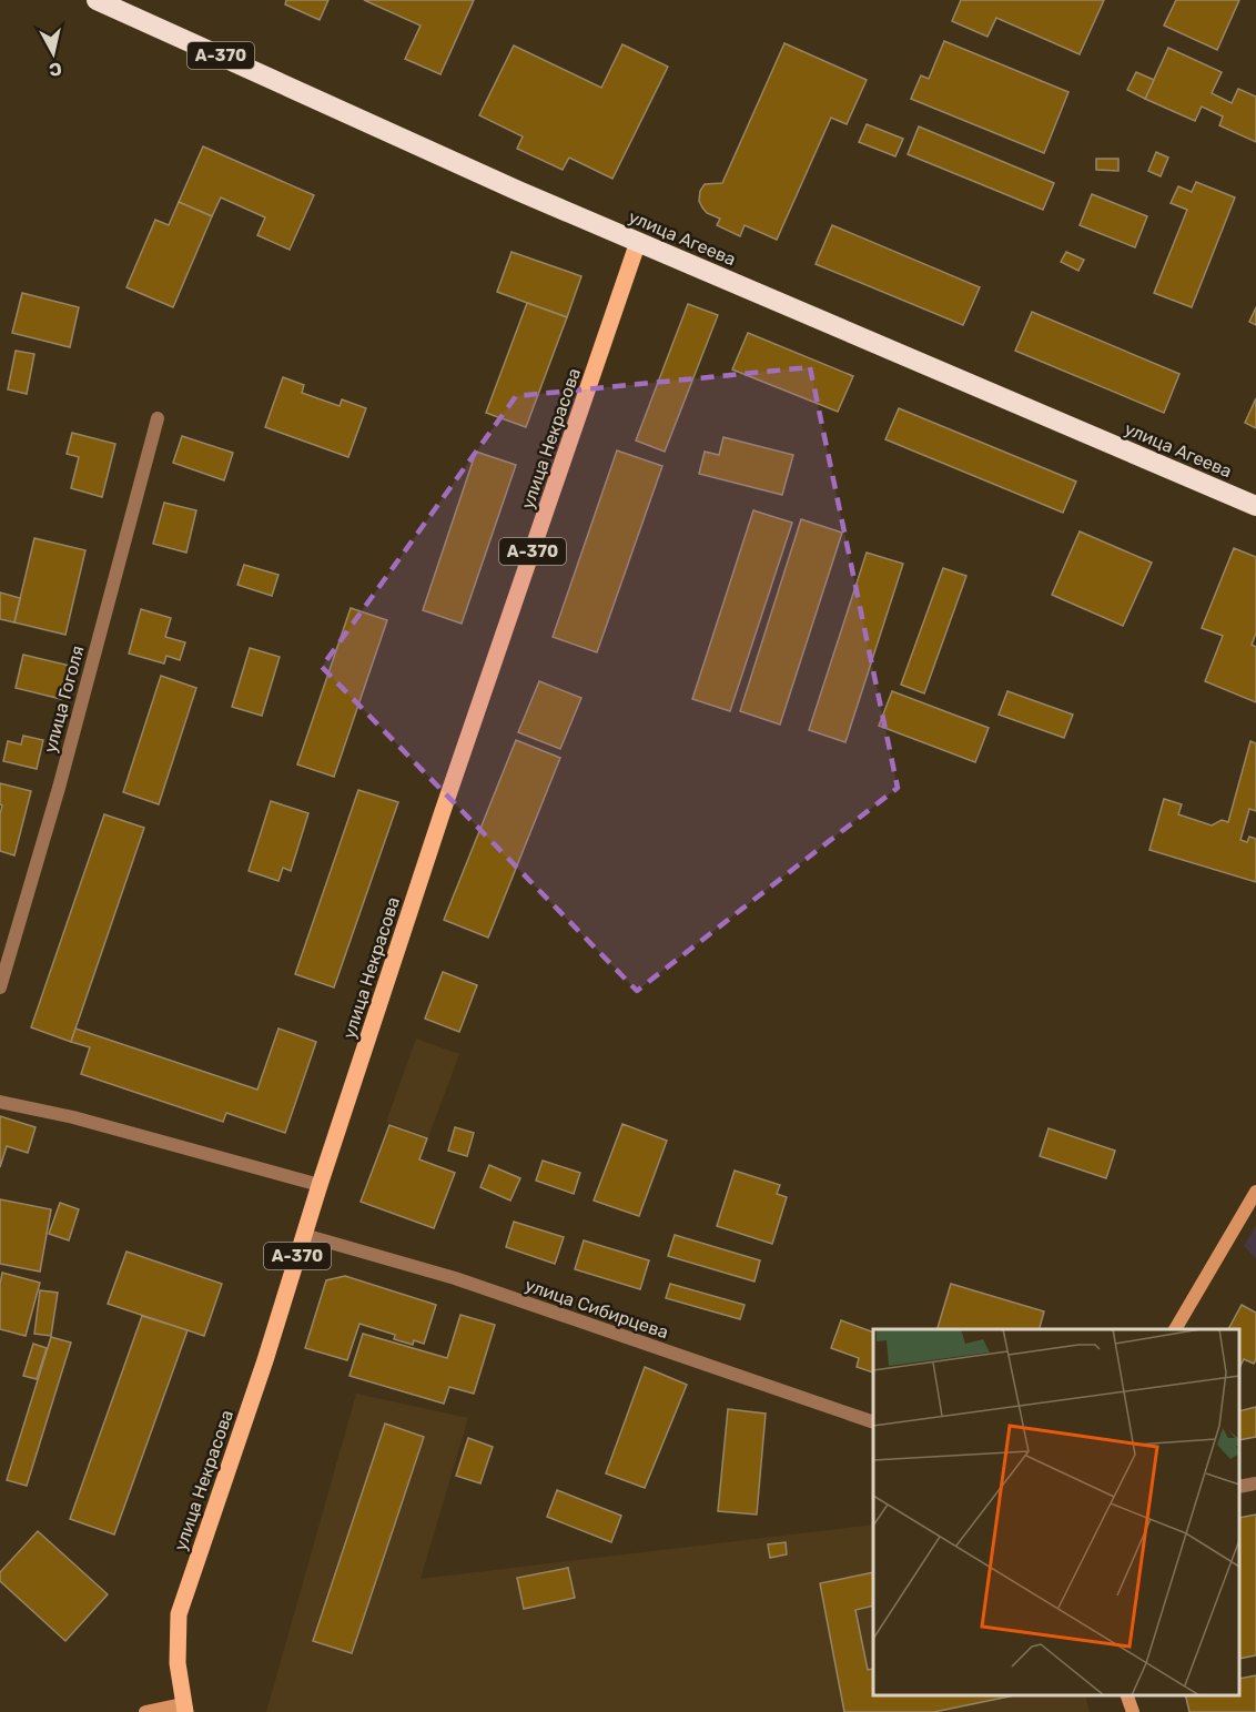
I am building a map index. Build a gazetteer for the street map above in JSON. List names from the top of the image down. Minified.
{"streets":{"highway":["А-370","улица Агеева"],"main road":["улица Некрасова"],"street":["улица Гоголя","улица Сибирцева"]},"crossings":[["улица Агеева","улица Некрасова"],["улица Некрасова","улица Сибирцева"]],"north":"bottom"}
